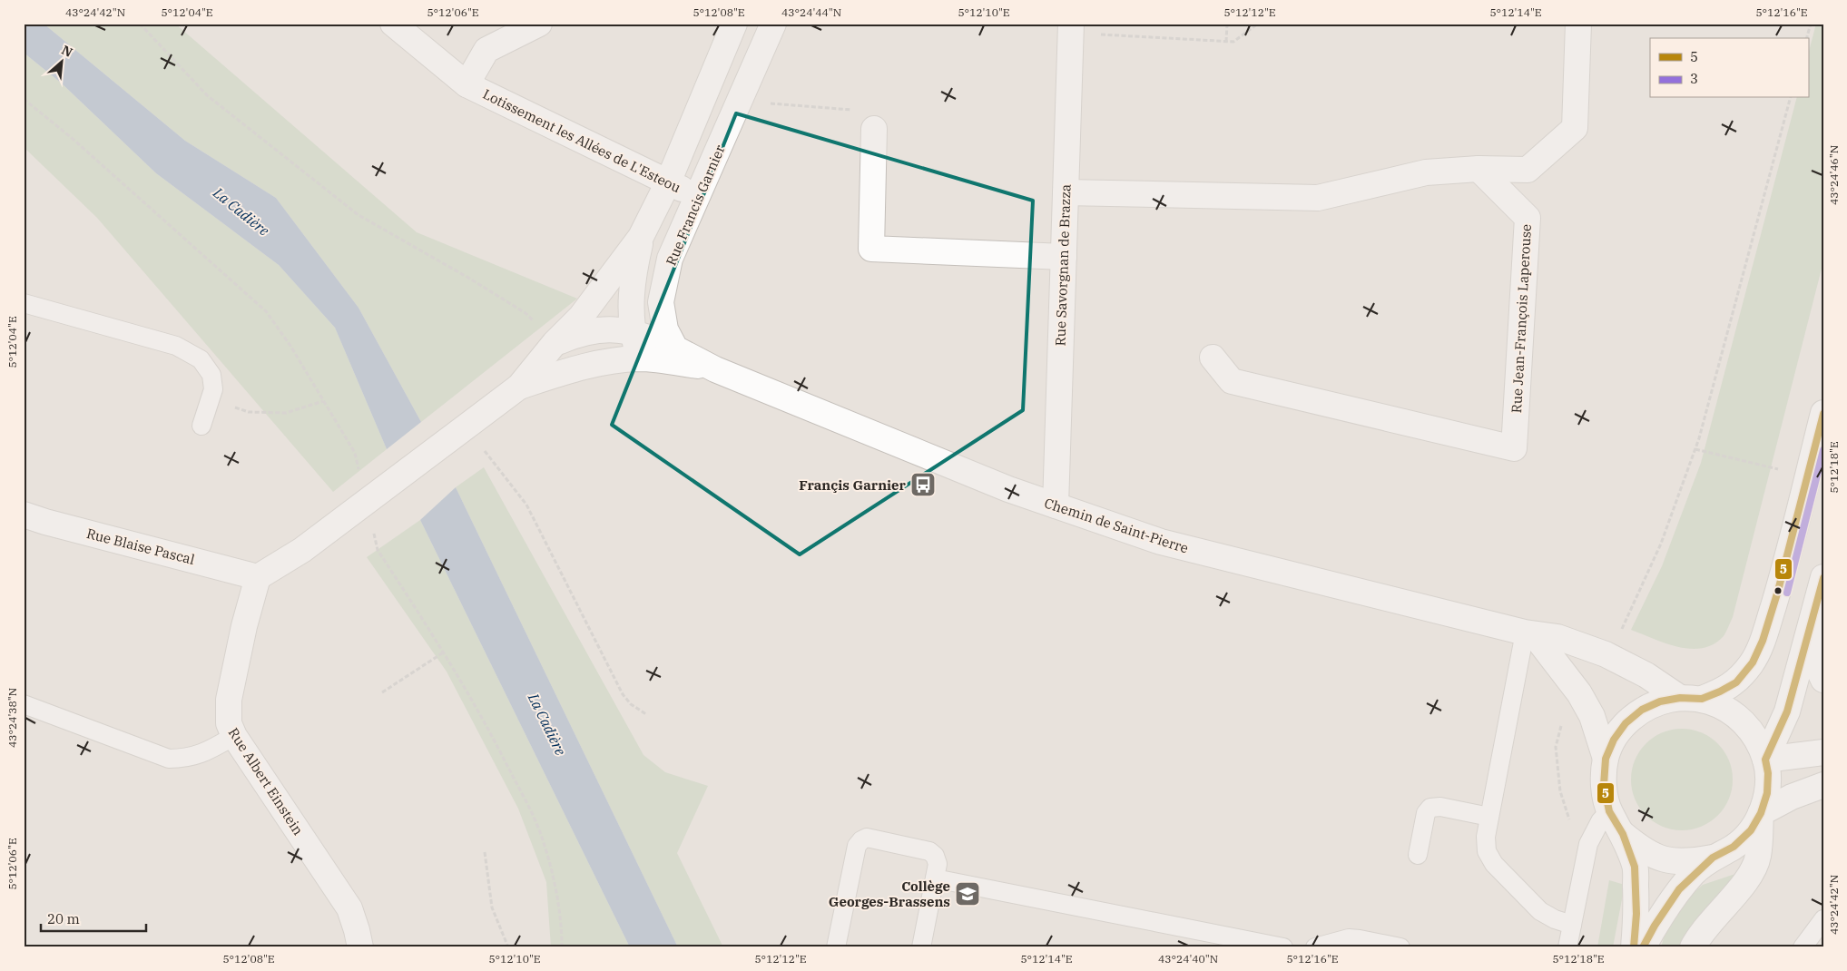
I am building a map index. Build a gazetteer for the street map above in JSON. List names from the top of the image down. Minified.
{"streets":{"street":["Lotissement les Allées de L'Esteou","Rue Francis Garnier","Rue Savorgnan de Brazza","Rue Jean-François Laperouse","Chemin de Saint-Pierre","Rue Blaise Pascal","Rue Albert Einstein"]},"crossings":[["Lotissement les Allées de L'Esteou","Rue Francis Garnier"],["Rue Savorgnan de Brazza","Chemin de Saint-Pierre"],["Rue Blaise Pascal","Rue Albert Einstein"]],"water":["La Cadière"],"places":{"bus stop":["Françis Garnier"],"school or university":["Collège Georges-Brassens"]},"lines":["transit line 5","transit line 3"],"legend":["5","3"],"scale_bar":"20 m","north":"top right","coordinates":["43°24'42\"N","5°12'04\"E","5°12'06\"E","5°12'08\"E","43°24'44\"N","5°12'10\"E","5°12'12\"E","5°12'14\"E","5°12'16\"E","43°24'46\"N","5°12'18\"E","43°24'38\"N","43°24'40\"N"]}
